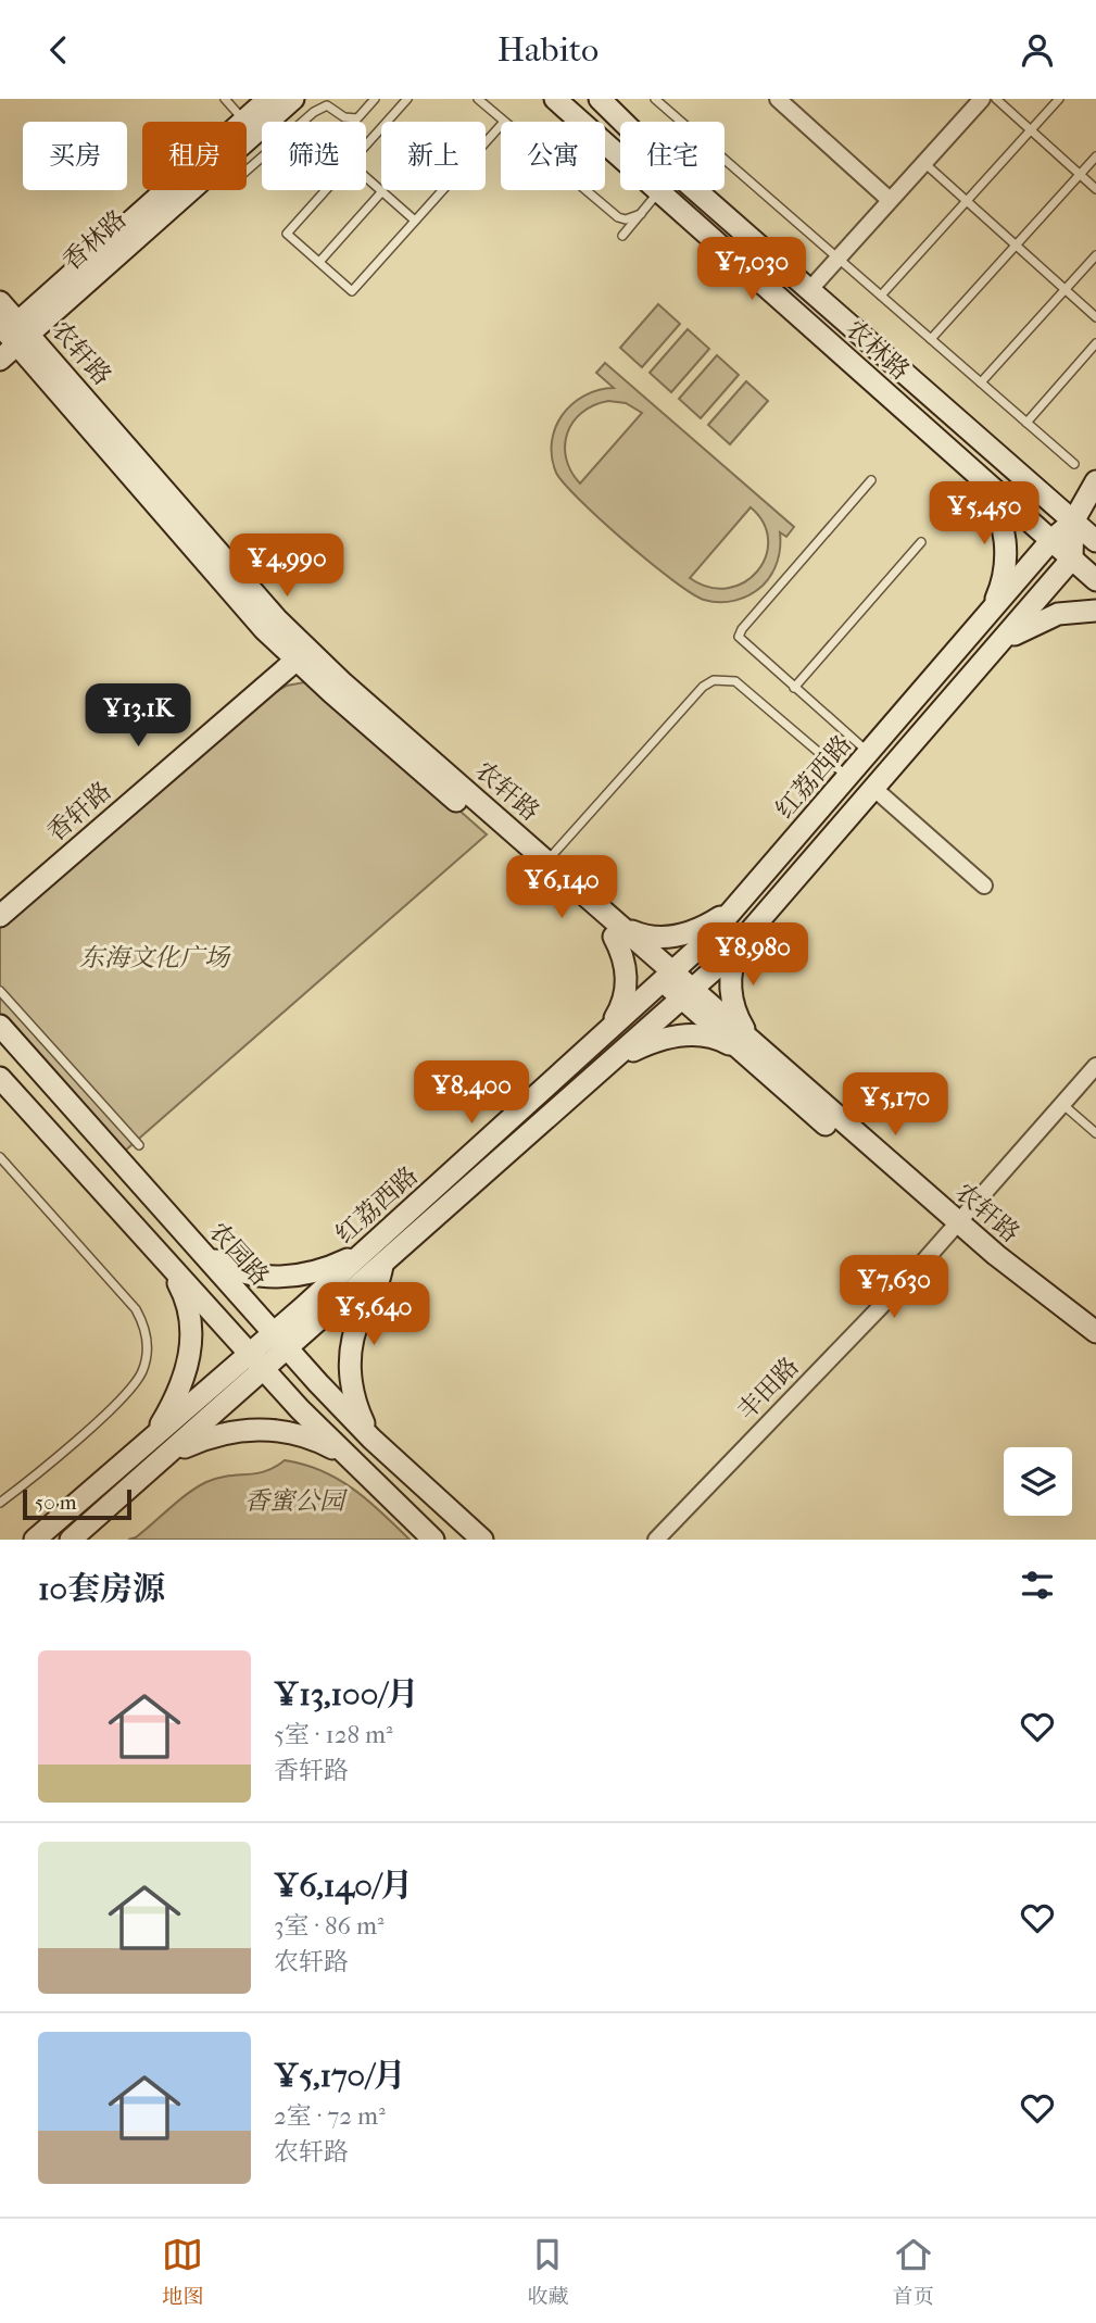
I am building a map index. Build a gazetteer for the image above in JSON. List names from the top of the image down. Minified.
{"streets":{"main road":["香林路","农林路","农轩路","红荔西路","香轩路","农园路"],"street":["丰田路"]},"crossings":[["香林路","农轩路"],["农林路","红荔西路"],["农轩路","红荔西路"],["农轩路","香轩路"],["农轩路","丰田路"],["红荔西路","农园路"]],"parks":["东海文化广场","香蜜公园"],"scale_bar":"50 m","page":{"header":"Habito","chip":["买房","租房","筛选","新上","公寓","住宅"],"price":["¥7,030","¥5,450","¥4,990","¥13.1K","¥6,140","¥8,980","¥8,400","¥5,170","¥7,630","¥5,640"],"scale":"50 m","heading":"10套房源","list":[{"name":"¥13,100/月","note":"5室 · 128 m² · 香轩路"},{"name":"¥6,140/月","note":"3室 · 86 m² · 农轩路"},{"name":"¥5,170/月","note":"2室 · 72 m² · 农轩路"}],"tabs":["地图","收藏","首页"]}}
